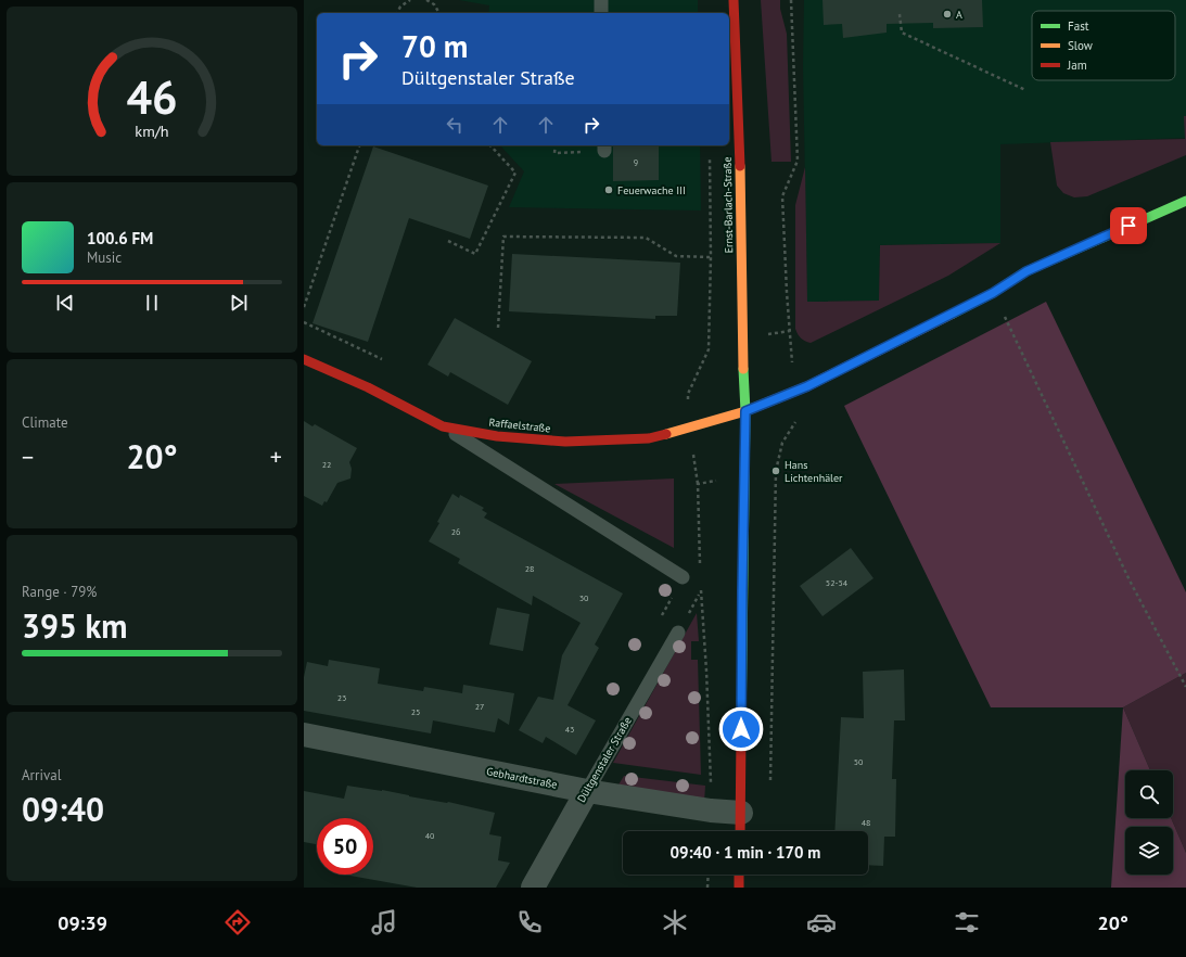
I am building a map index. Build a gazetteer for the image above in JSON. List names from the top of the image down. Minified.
{"streets":{"street":["Ernst-Barlach-Straße","Raffaelstraße","Dültgenstaler Straße","Gebhardtstraße"]},"crossings":[["Ernst-Barlach-Straße","Raffaelstraße"],["Ernst-Barlach-Straße","Gebhardtstraße"],["Dültgenstaler Straße","Gebhardtstraße"]],"places":["A","Feuerwache III","Hans Lichtenhäler"],"house_numbers":["9","22","26","28","52-54","30","23","27","25","43","50","48","40"],"legend":["Fast","Slow","Jam"],"page":{"turn":["70 m","Dültgenstaler Straße"],"song":["100.6 FM","Music"],"tile":["Climate",["Range · 79%","395 km"],["Arrival","09:40"]],"heat":["−","20°","+"],"limit":"50","trip":"09:40 · 1 min · 170 m","tabs":["09:39","20°"],"gauge":["46","km/h"]}}
